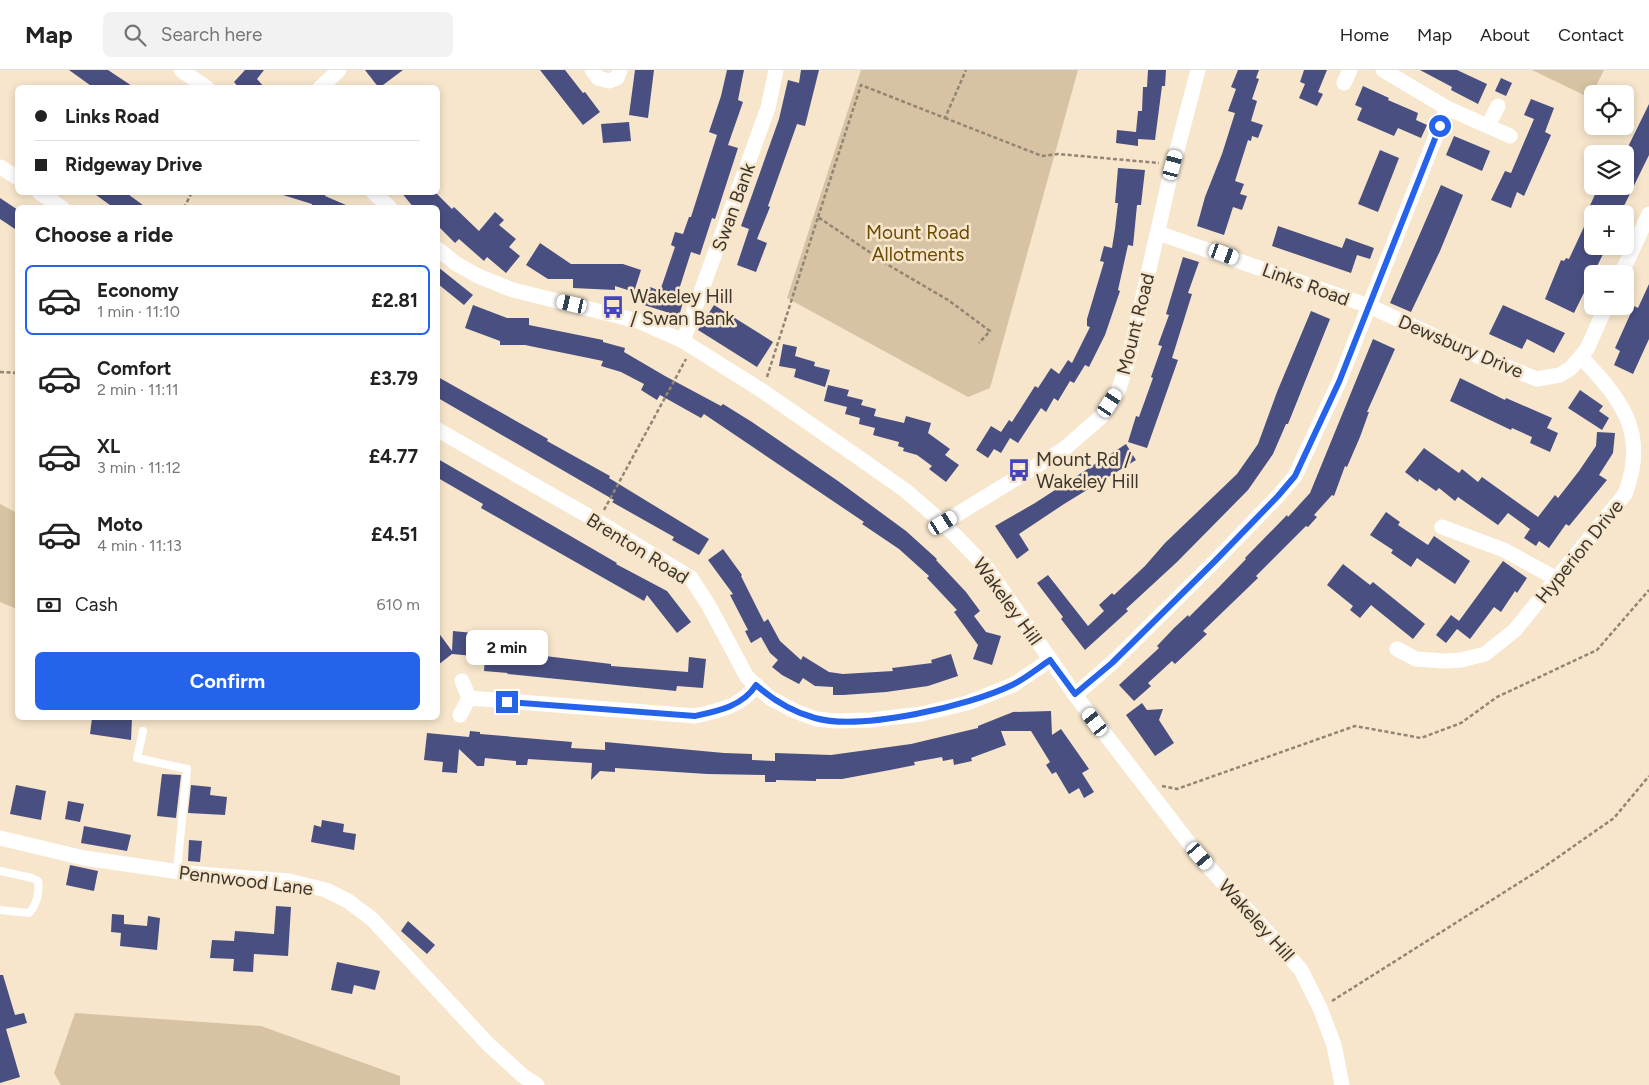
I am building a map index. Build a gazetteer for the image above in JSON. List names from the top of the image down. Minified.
{"streets":{"street":["Swan Bank","Links Road","Mount Road","Dewsbury Drive","Brenton Road","Hyperion Drive","Wakeley Hill","Pennwood Lane"]},"crossings":[["Swan Bank","Wakeley Hill"],["Links Road","Mount Road"],["Links Road","Dewsbury Drive"],["Links Road","Wakeley Hill"],["Mount Road","Wakeley Hill"],["Dewsbury Drive","Hyperion Drive"],["Brenton Road","Wakeley Hill"]],"parks":["Mount Road Allotments"],"places":{"bus stop":["Wakeley Hill / Swan Bank","Mount Rd / Wakeley Hill"]},"page":{"header":"Map","search":"Search here","nav":["Home","Map","About","Contact"],"map_buttons":["+","−"],"banner":["Links Road","Ridgeway Drive"],"heading":"Choose a ride","list":[{"name":"Economy","note":"1 min · 11:10","value":"£2.81"},{"name":"Comfort","note":"2 min · 11:11","value":"£3.79"},{"name":"XL","note":"3 min · 11:12","value":"£4.77"},{"name":"Moto","note":"4 min · 11:13","value":"£4.51"}],"pay":["Cash","610 m"],"bubble":"2 min","buttons":"Confirm"}}
